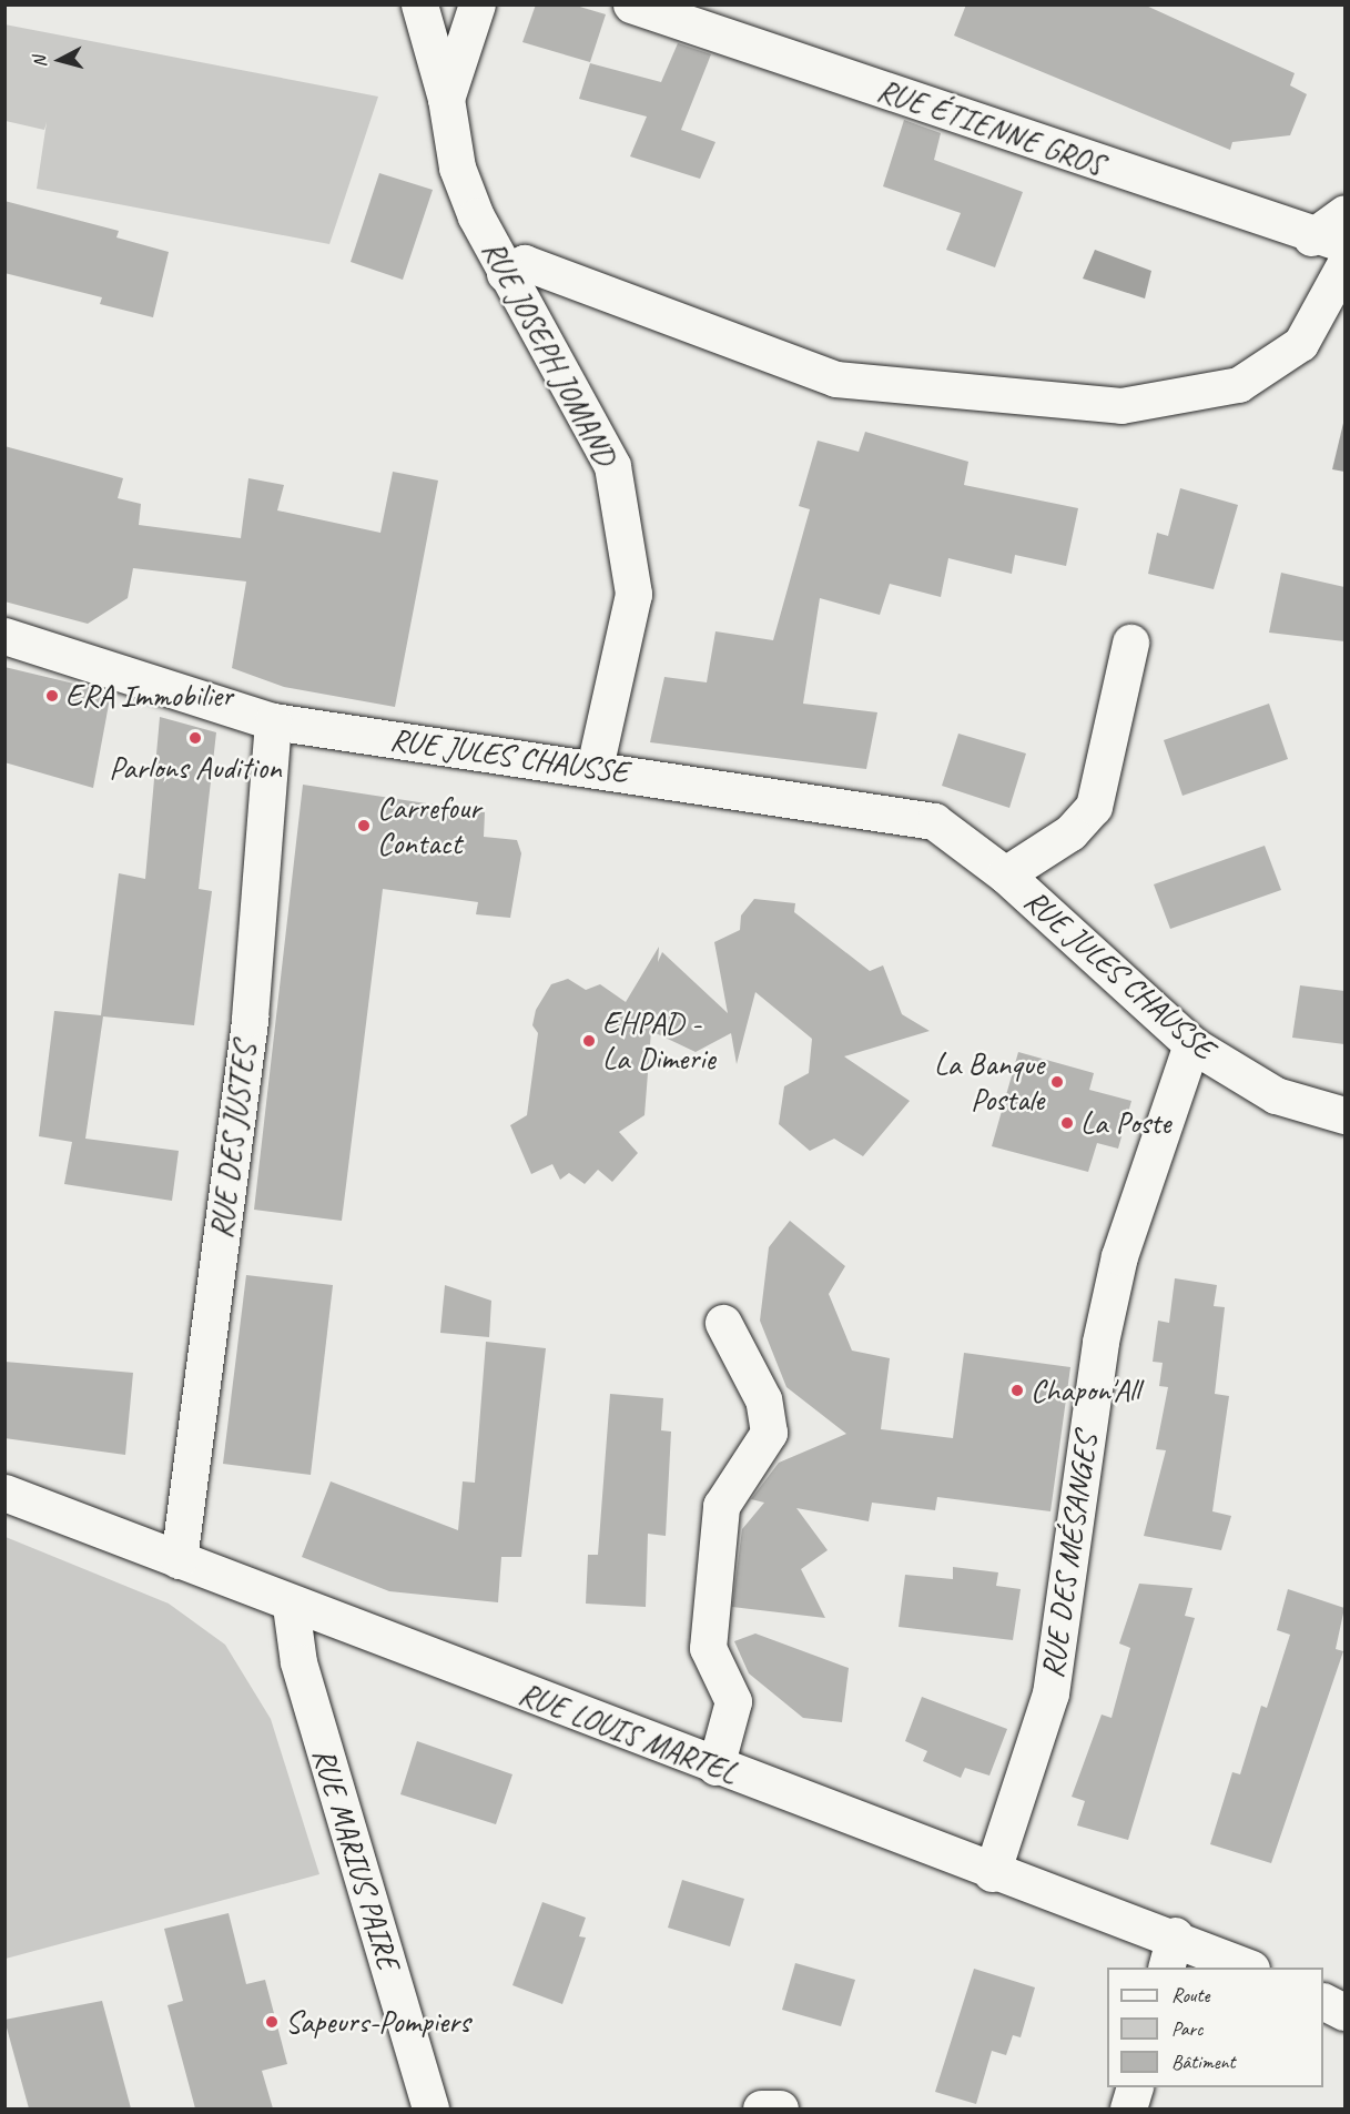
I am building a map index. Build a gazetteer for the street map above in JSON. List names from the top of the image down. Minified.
{"streets":{"street":["RUE ÉTIENNE GROS","RUE JOSEPH JOMAND","RUE JULES CHAUSSE","RUE DES JUSTES","RUE DES MÉSANGES","RUE LOUIS MARTEL","RUE MARIUS PAIRE"]},"crossings":[["RUE JOSEPH JOMAND","RUE JULES CHAUSSE"],["RUE JULES CHAUSSE","RUE DES JUSTES"],["RUE JULES CHAUSSE","RUE DES MÉSANGES"],["RUE DES JUSTES","RUE LOUIS MARTEL"],["RUE DES MÉSANGES","RUE LOUIS MARTEL"],["RUE LOUIS MARTEL","RUE MARIUS PAIRE"]],"places":["ERA Immobilier","Parlons Audition","Carrefour Contact","EHPAD - La Dimerie","La Banque Postale","La Poste","Chapon'All","Sapeurs-Pompiers"],"legend":["Route","Parc","Bâtiment"],"north":"left"}
